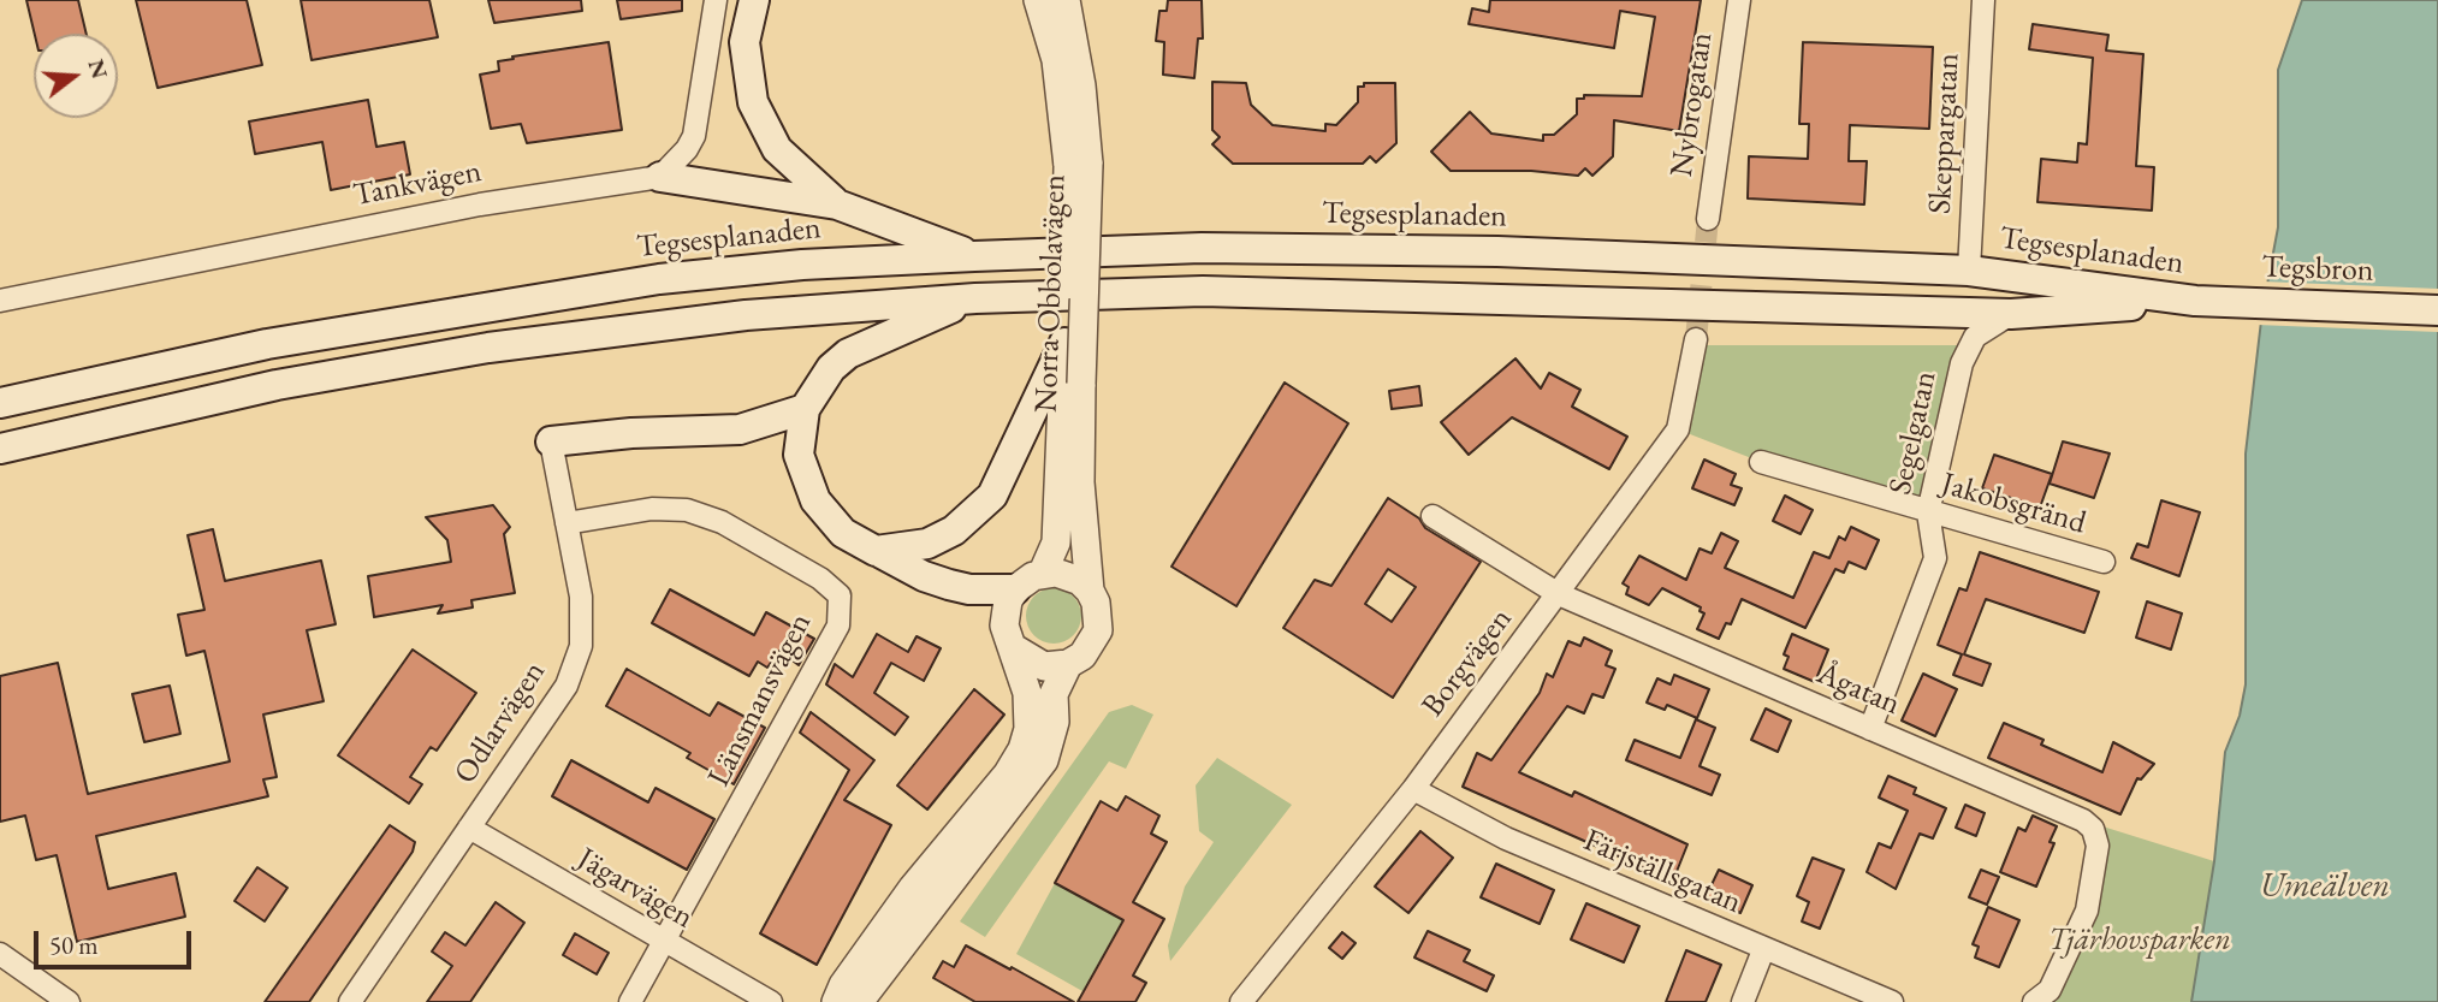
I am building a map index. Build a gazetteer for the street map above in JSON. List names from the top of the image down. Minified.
{"streets":{"main road":["Tegsesplanaden","Tegsbron"],"street":["Nybrogatan","Skeppargatan","Tankvägen","Norra Obbolavägen","Segelgatan","Jakobsgränd","Borgvägen","Ågatan","Länsmansvägen","Odlarvägen","Färjställsgatan","Jägarvägen"]},"crossings":[["Skeppargatan","Tegsesplanaden"],["Tegsesplanaden","Tegsbron"],["Tegsesplanaden","Segelgatan"],["Segelgatan","Jakobsgränd"],["Segelgatan","Ågatan"],["Borgvägen","Ågatan"],["Borgvägen","Färjställsgatan"],["Länsmansvägen","Odlarvägen"],["Länsmansvägen","Jägarvägen"],["Odlarvägen","Jägarvägen"]],"water":["Umeälven"],"parks":["Tjärhovsparken"],"scale_bar":"50 m","north":"right"}
